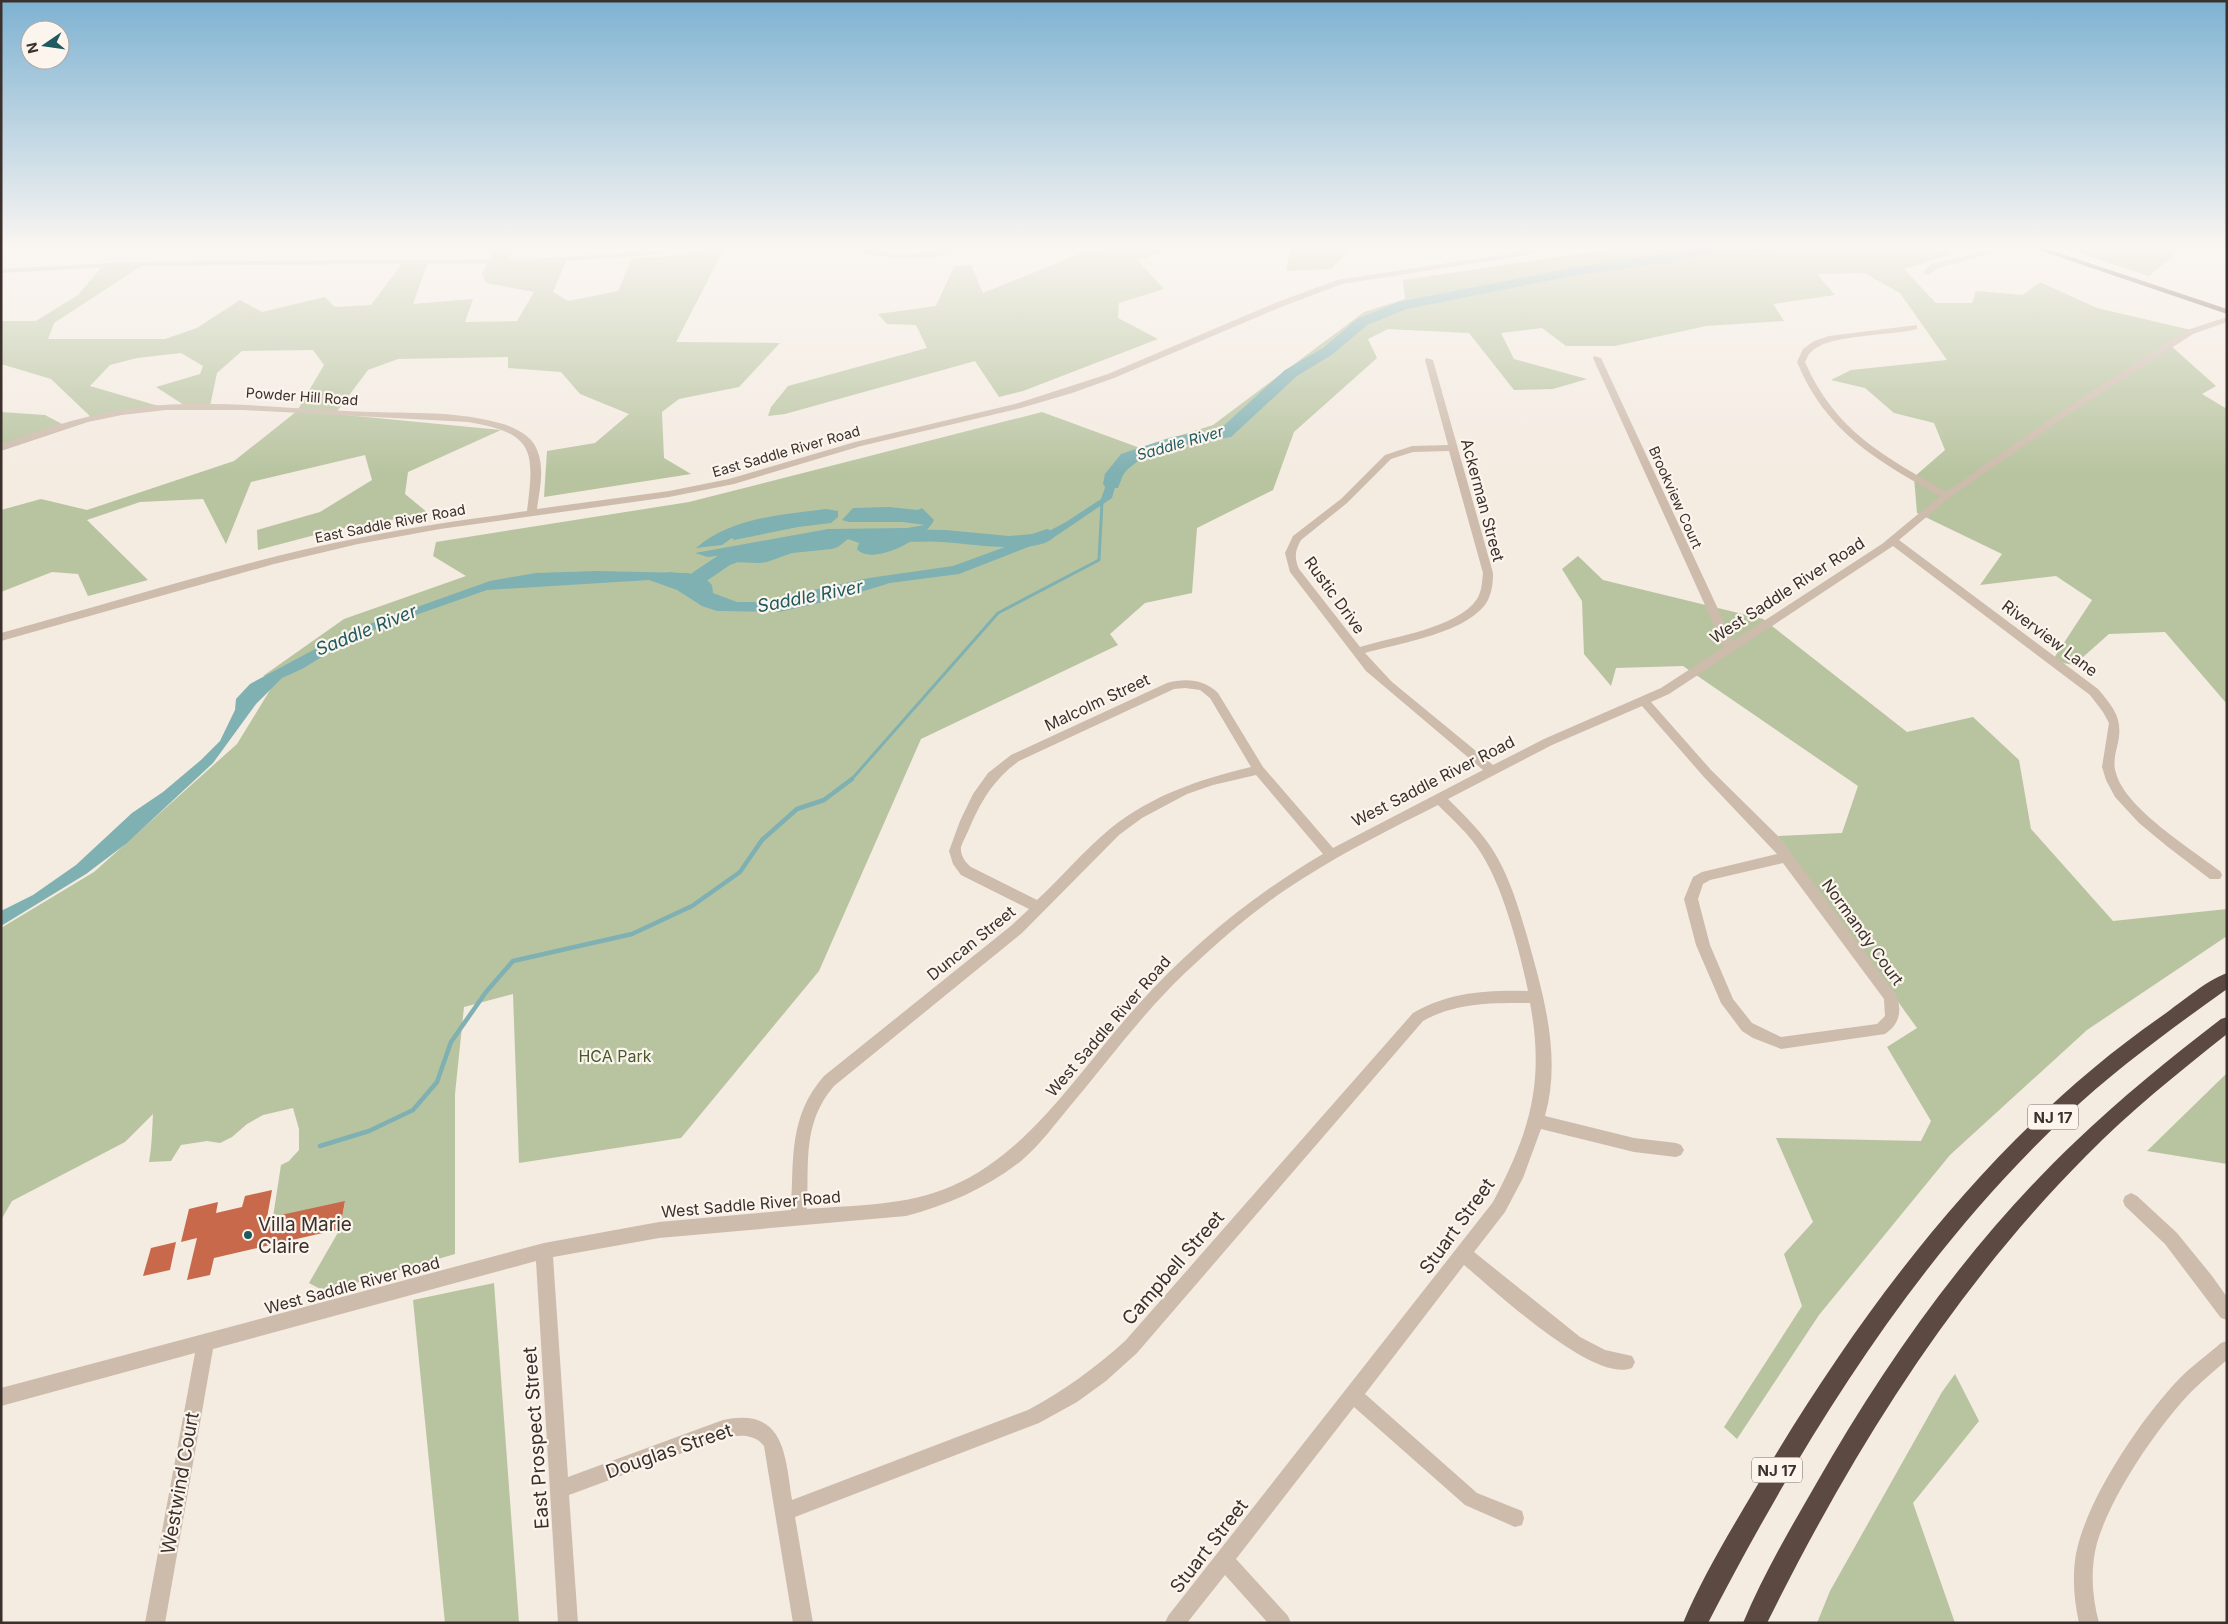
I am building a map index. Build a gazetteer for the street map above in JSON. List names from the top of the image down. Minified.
{"streets":{"highway":["NJ 17"],"street":["Powder Hill Road","East Saddle River Road","Brookview Court","Ackerman Street","West Saddle River Road","Rustic Drive","Riverview Lane","Malcolm Street","Normandy Court","Duncan Street","Stuart Street","Campbell Street","East Prospect Street","Douglas Street","Westwind Court"]},"crossings":[["Powder Hill Road","East Saddle River Road"],["Brookview Court","West Saddle River Road"],["Ackerman Street","Rustic Drive"],["West Saddle River Road","Rustic Drive"],["West Saddle River Road","Riverview Lane"],["West Saddle River Road","Malcolm Street"],["West Saddle River Road","Normandy Court"],["West Saddle River Road","Duncan Street"],["West Saddle River Road","Stuart Street"],["West Saddle River Road","East Prospect Street"],["West Saddle River Road","Westwind Court"],["Malcolm Street","Duncan Street"],["Stuart Street","Campbell Street"],["Campbell Street","Douglas Street"],["East Prospect Street","Douglas Street"]],"water":["Saddle River"],"parks":["HCA Park"],"places":["Villa Marie Claire"],"north":"left"}
